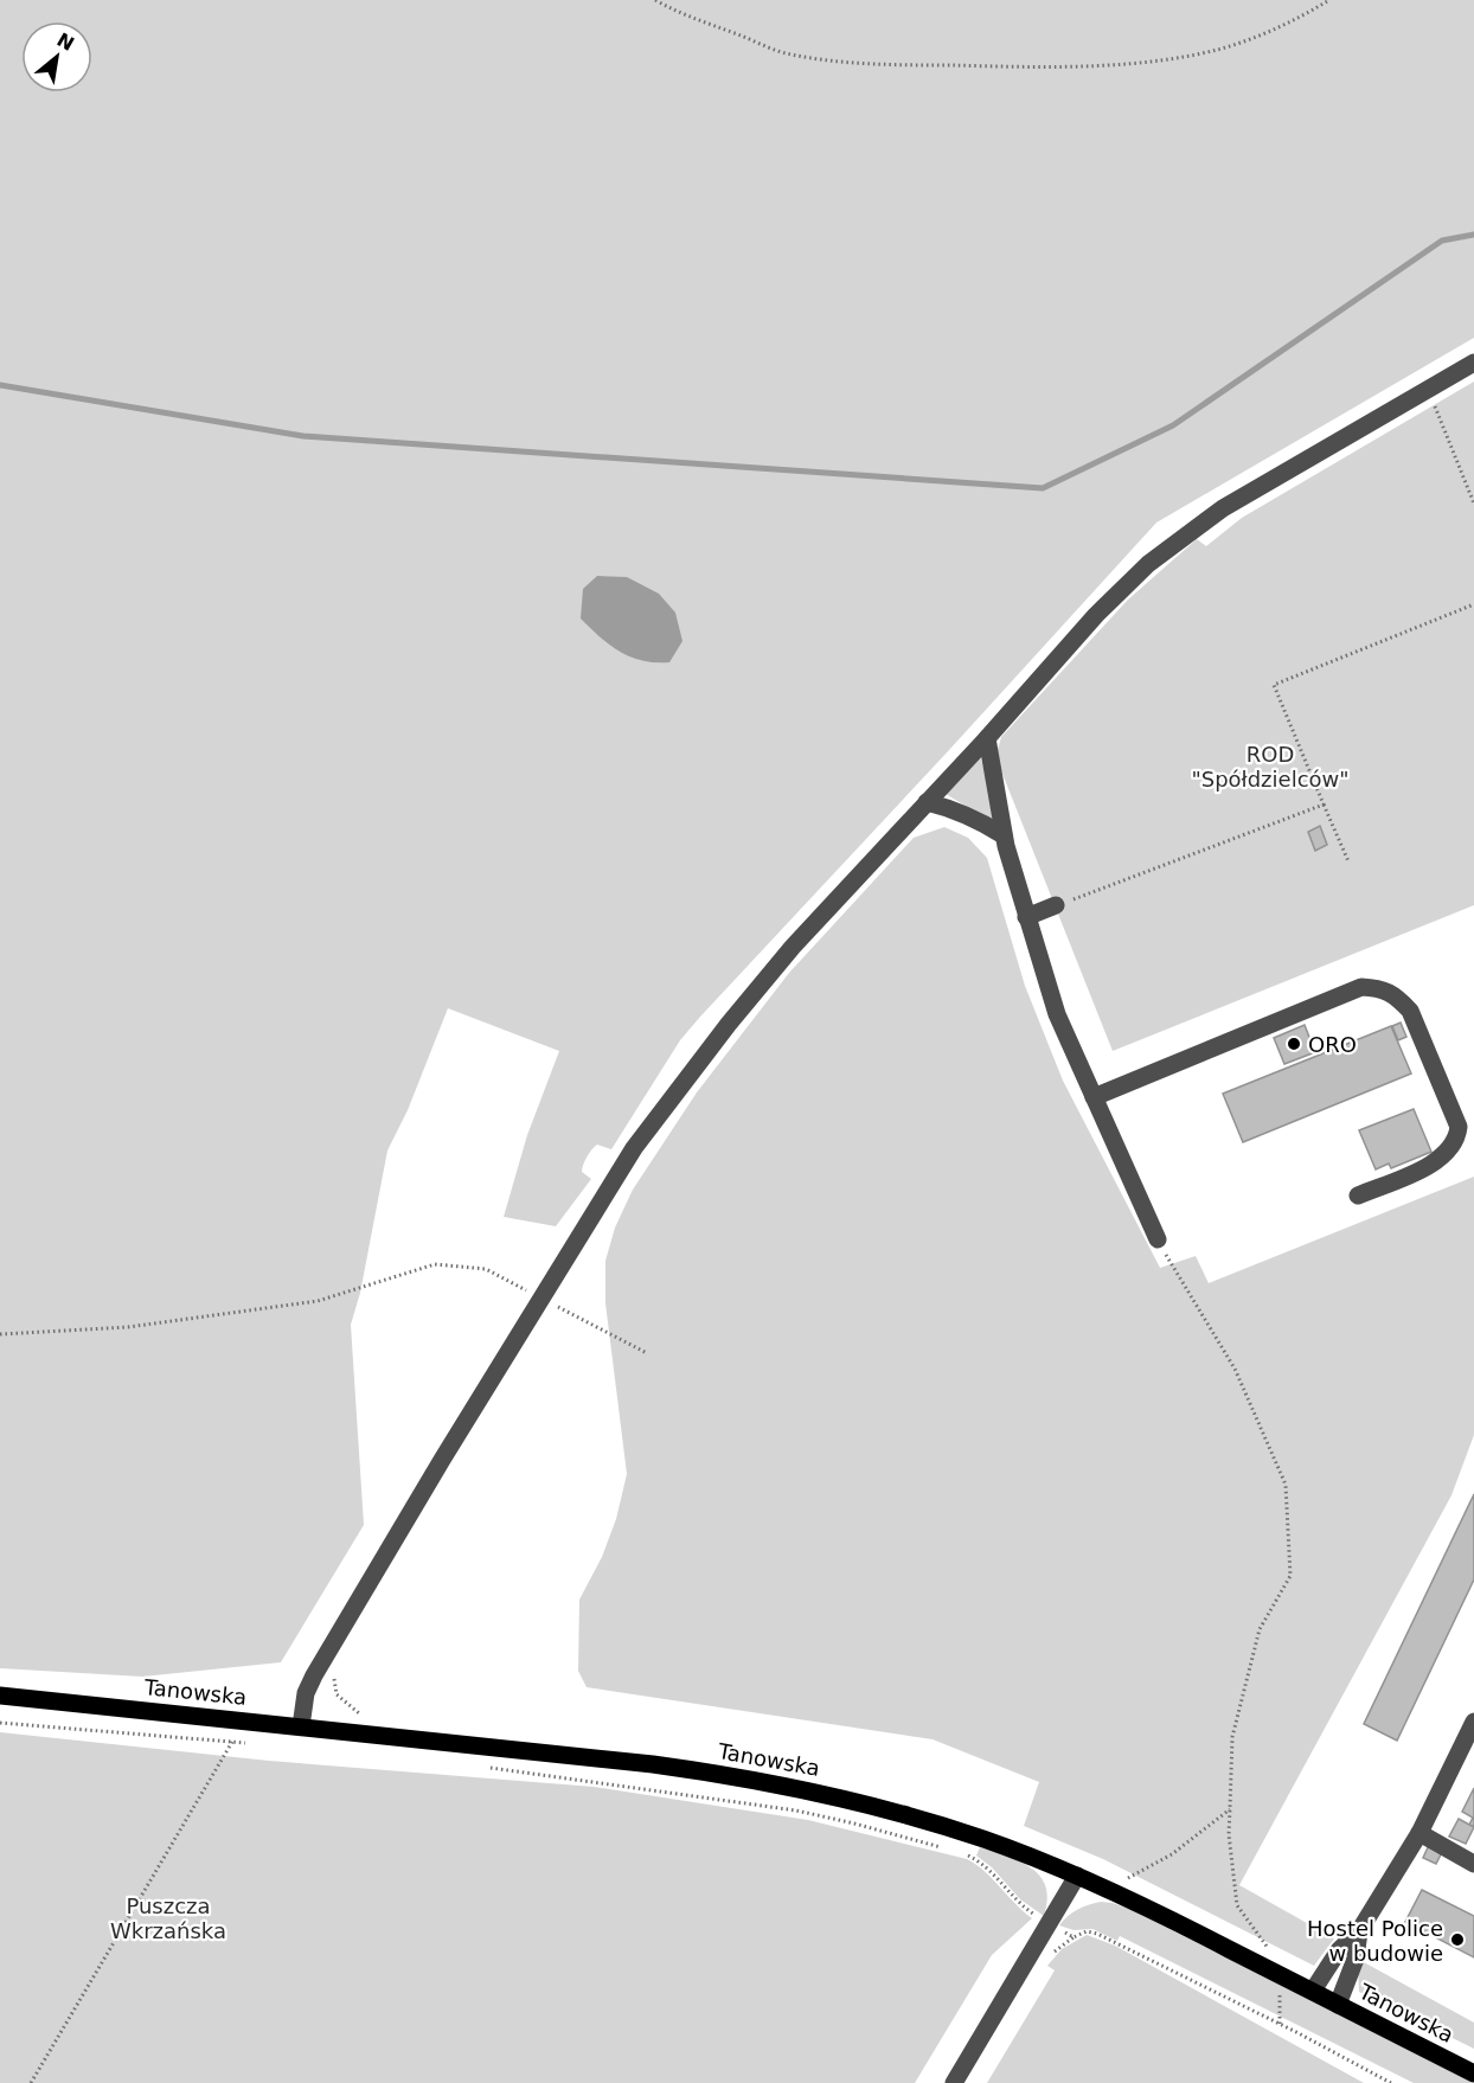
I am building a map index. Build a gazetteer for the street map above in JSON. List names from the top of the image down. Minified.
{"streets":{"main road":["Tanowska"]},"parks":["ROD \"Spółdzielców\"","Puszcza Wkrzańska"],"places":["ORO","Hostel Police w budowie"],"north":"top right"}
